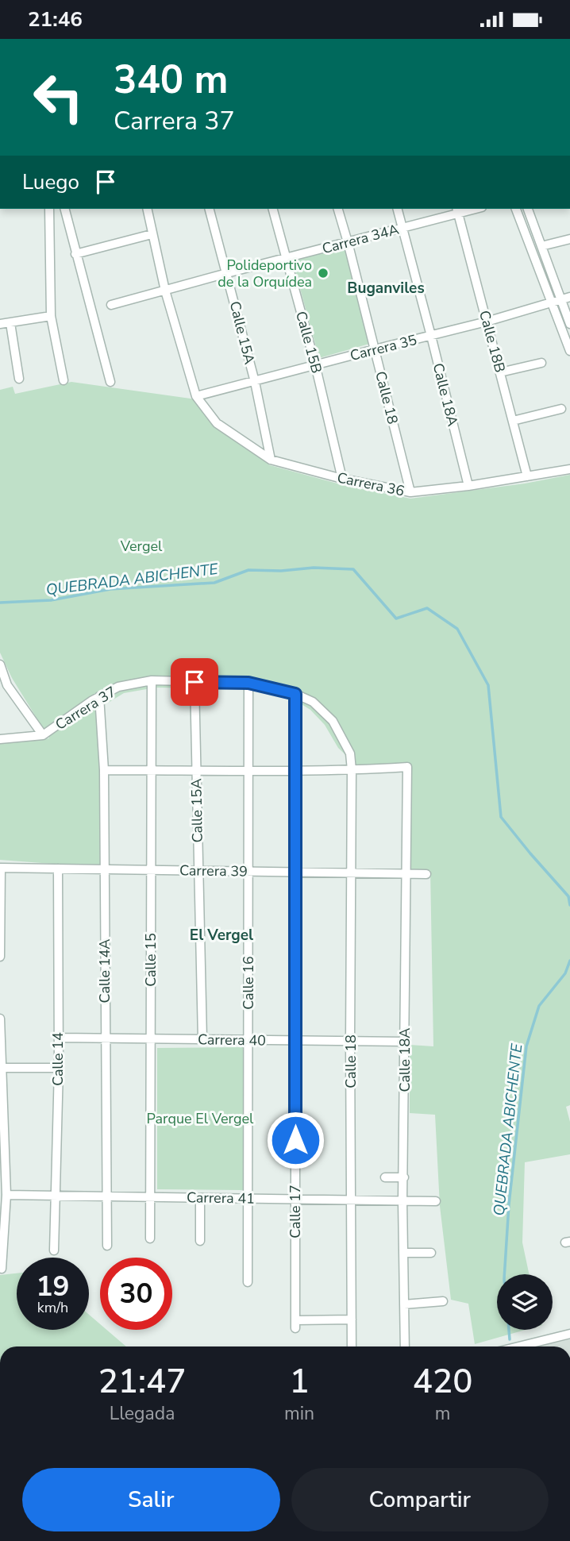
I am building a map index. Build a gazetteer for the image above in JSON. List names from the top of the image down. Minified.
{"streets":{"street":["Carrera 34A","Calle 15A","Calle 18B","Calle 15B","Carrera 35","Calle 18A","Calle 18","Carrera 36","Carrera 37","Carrera 39","Calle 15","Calle 14A","Calle 16","Carrera 40","Calle 14","Carrera 41","Calle 17"]},"crossings":[["Carrera 34A","Calle 15A"],["Carrera 34A","Calle 18B"],["Carrera 34A","Calle 15B"],["Carrera 34A","Calle 18A"],["Carrera 34A","Calle 18"],["Calle 15A","Carrera 35"],["Calle 15A","Carrera 36"],["Calle 15A","Carrera 37"],["Calle 15A","Carrera 39"],["Calle 15A","Carrera 40"],["Calle 18B","Carrera 35"],["Calle 18B","Carrera 36"],["Calle 15B","Carrera 35"],["Calle 15B","Carrera 36"],["Carrera 35","Calle 18A"],["Carrera 35","Calle 18"],["Carrera 35","Carrera 36"],["Calle 18A","Calle 18"],["Calle 18A","Carrera 36"],["Calle 18A","Carrera 37"],["Calle 18A","Carrera 39"],["Calle 18A","Carrera 40"],["Calle 18A","Carrera 41"],["Calle 18","Carrera 36"],["Calle 18","Carrera 37"],["Calle 18","Carrera 39"],["Calle 18","Carrera 40"],["Calle 18","Carrera 41"],["Calle 18","Calle 17"],["Carrera 37","Calle 15"],["Carrera 37","Calle 14A"],["Carrera 37","Calle 16"],["Carrera 37","Calle 17"],["Carrera 39","Calle 15"],["Carrera 39","Calle 14A"],["Carrera 39","Calle 16"],["Carrera 39","Calle 14"],["Carrera 39","Calle 17"],["Calle 15","Carrera 40"],["Calle 15","Carrera 41"],["Calle 14A","Carrera 40"],["Calle 14A","Carrera 41"],["Calle 16","Carrera 40"],["Calle 16","Carrera 41"],["Carrera 40","Calle 14"],["Carrera 40","Calle 17"],["Calle 14","Carrera 41"],["Carrera 41","Calle 17"]],"districts":["Buganviles","El Vergel"],"water":["QUEBRADA ABICHENTE"],"parks":["Vergel","Parque El Vergel"],"places":["Polideportivo de la Orquídea"],"page":{"status":"21:46","turn":["340 m","Carrera 37"],"then":"Luego","speed":"19 km/h","limit":"30","eta":["21:47","Llegada","1","min","420","m"],"buttons":["Salir","Compartir"]}}
